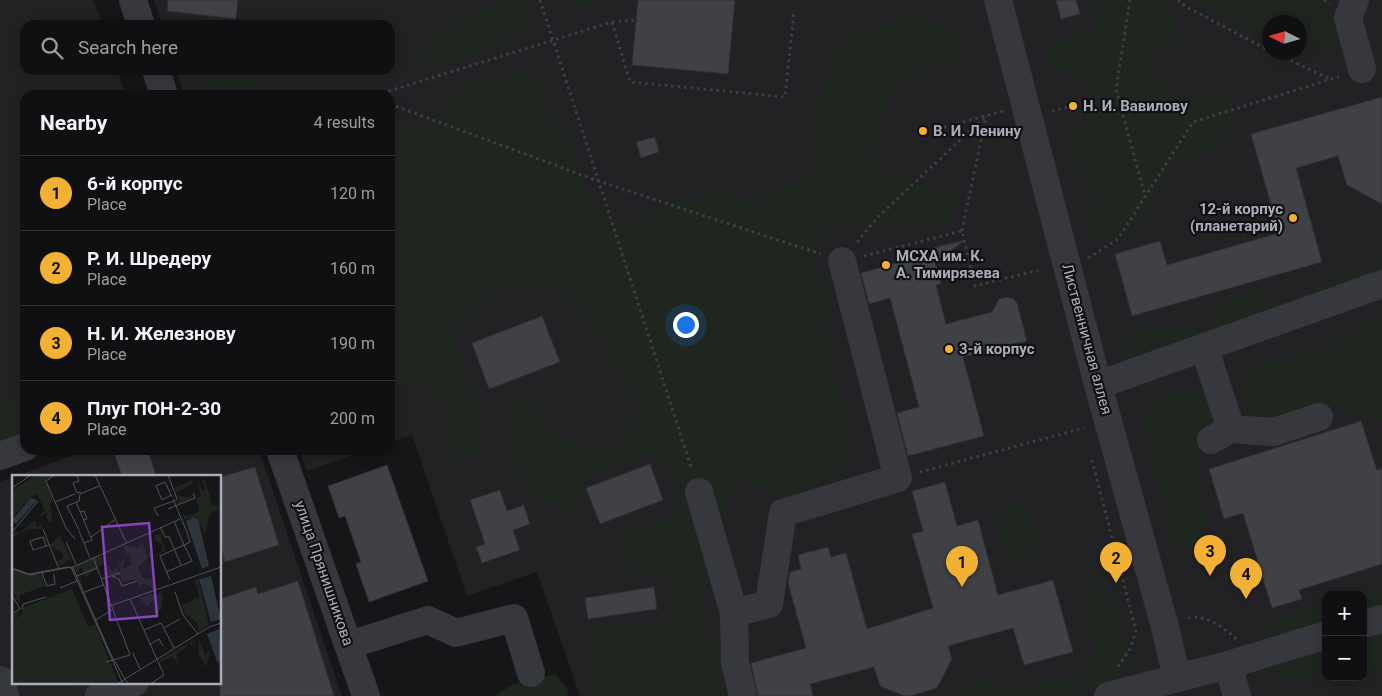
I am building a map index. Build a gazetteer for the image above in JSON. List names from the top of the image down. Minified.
{"streets":{"street":["Лиственничная аллея","улица Прянишникова"]},"places":["Н. И. Вавилову","В. И. Ленину","12-й корпус (планетарий)","МСХА им. К. А. Тимирязева","3-й корпус"],"north":"left","page":{"search":"Search here","heading":["Nearby","4 results"],"list":[{"mark":"1","name":"6-й корпус","note":"Place","value":"120 m"},{"mark":"2","name":"Р. И. Шредеру","note":"Place","value":"160 m"},{"mark":"3","name":"Н. И. Железнову","note":"Place","value":"190 m"},{"mark":"4","name":"Плуг ПОН-2-30","note":"Place","value":"200 m"}],"pins":["3","2","1","4"],"map_buttons":["+","−"]}}
